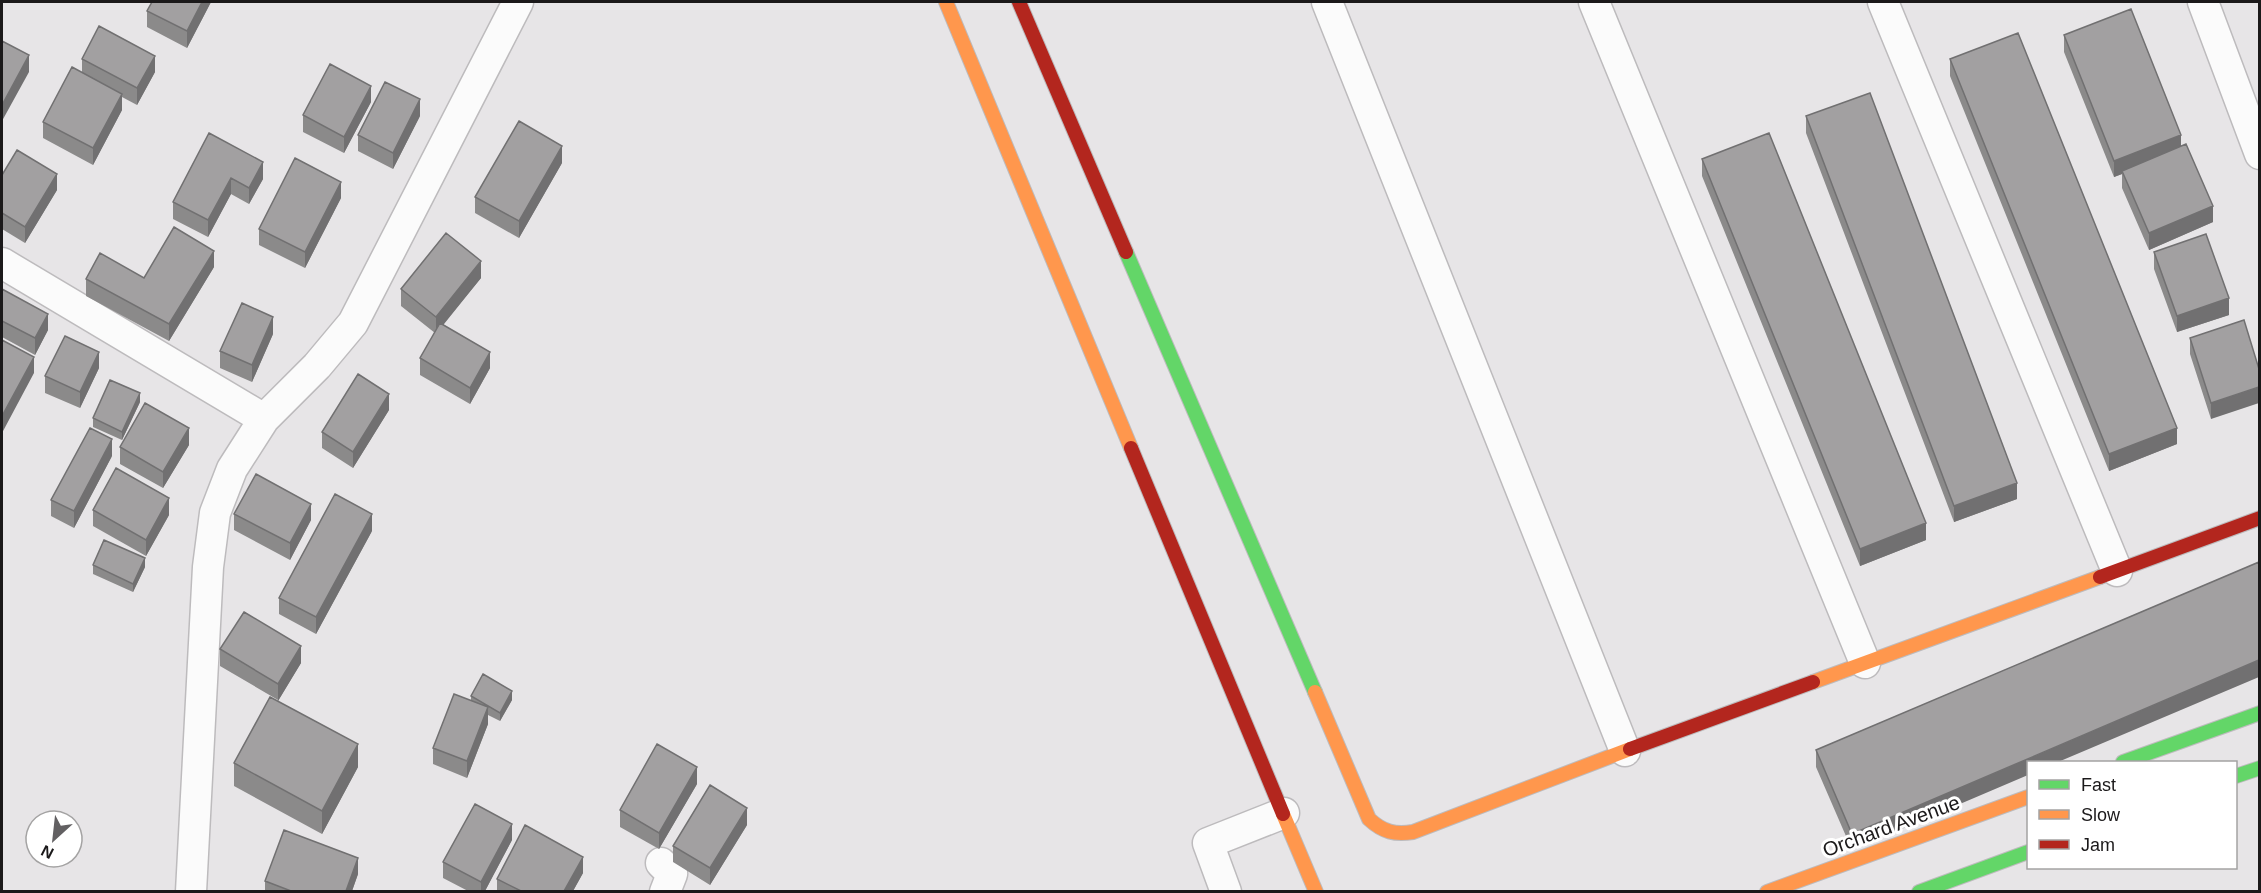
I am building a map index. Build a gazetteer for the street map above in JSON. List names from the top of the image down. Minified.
{"streets":{"street":["Orchard Avenue"]},"legend":["Fast","Slow","Jam"],"north":"bottom left"}
